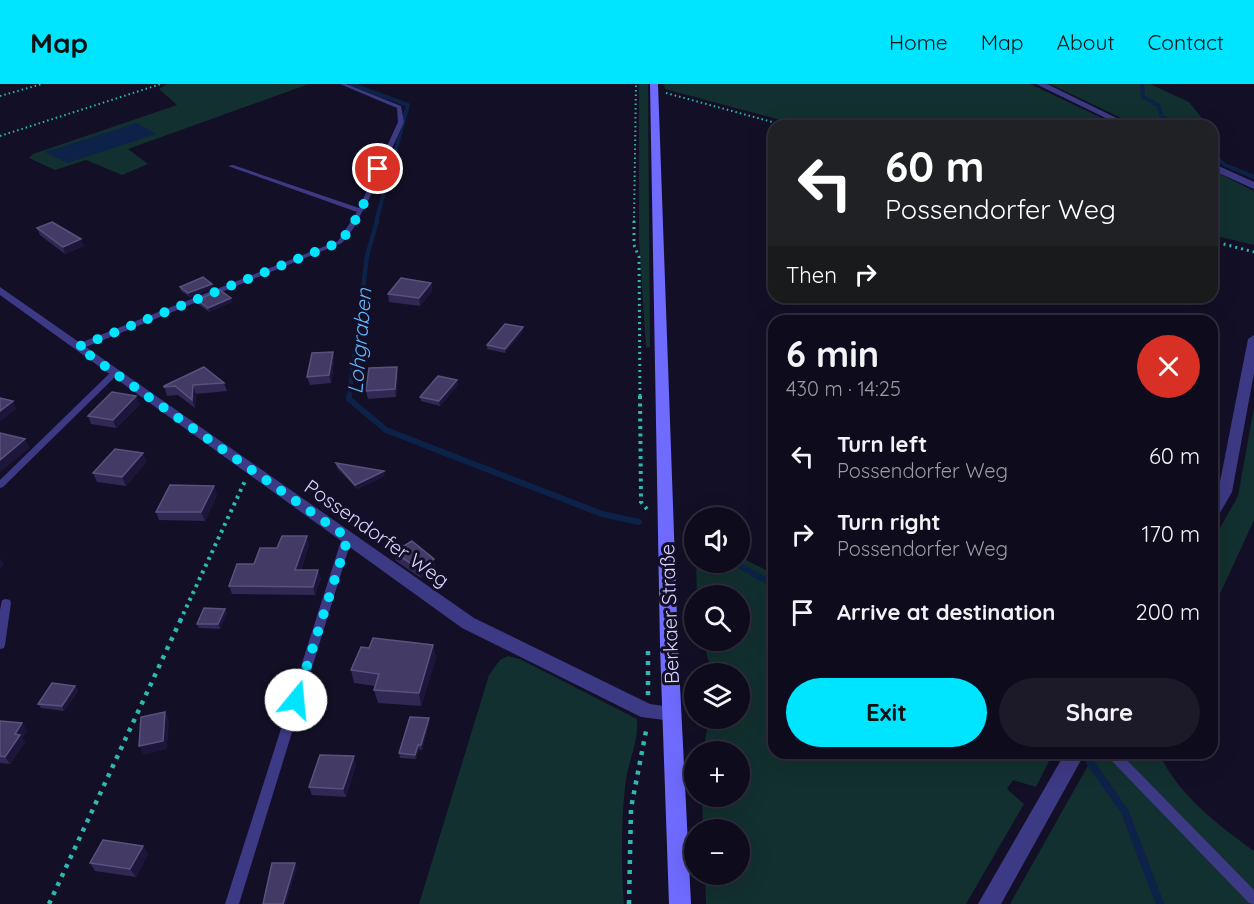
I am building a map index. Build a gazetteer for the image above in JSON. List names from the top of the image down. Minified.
{"streets":{"main road":["Berkaer Straße"],"street":["Possendorfer Weg"]},"crossings":[["Possendorfer Weg","Berkaer Straße"]],"water":["Lohgraben"],"page":{"header":"Map","nav":["Home","Map","About","Contact"],"turn":["60 m","Possendorfer Weg"],"then":"Then","heading":["6 min","430 m · 14:25"],"list":[{"name":"Turn left","note":"Possendorfer Weg","value":"60 m"},{"name":"Turn right","note":"Possendorfer Weg","value":"170 m"},{"name":"Arrive at destination","value":"200 m"}],"map_buttons":["+","−"],"buttons":["Exit","Share"]}}
